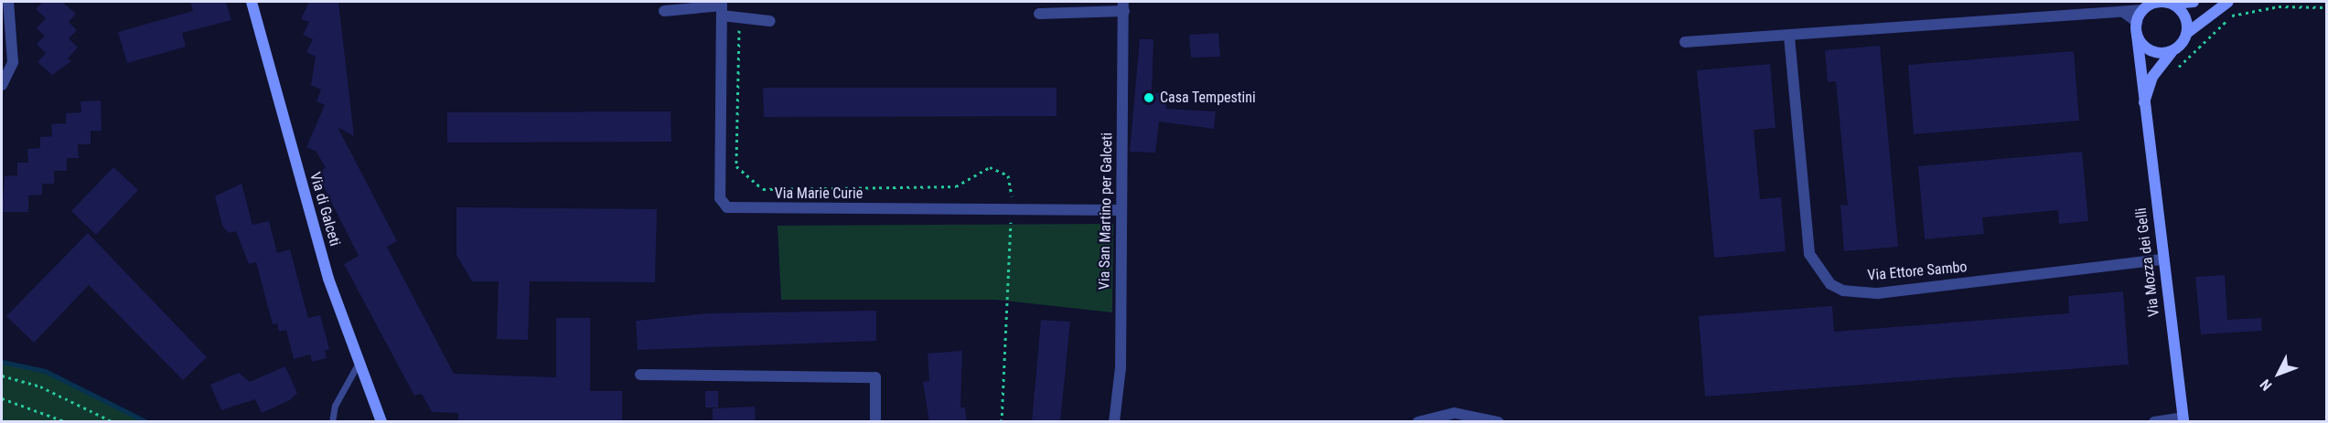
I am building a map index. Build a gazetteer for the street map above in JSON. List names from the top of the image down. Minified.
{"streets":{"street":["Via Marie Curie","Via di Galceti","Via San Martino per Galceti","Via Mozza dei Gelli","Via Ettore Sambo"]},"crossings":[["Via Marie Curie","Via San Martino per Galceti"],["Via Mozza dei Gelli","Via Ettore Sambo"]],"places":["Casa Tempestini"],"north":"bottom left"}
